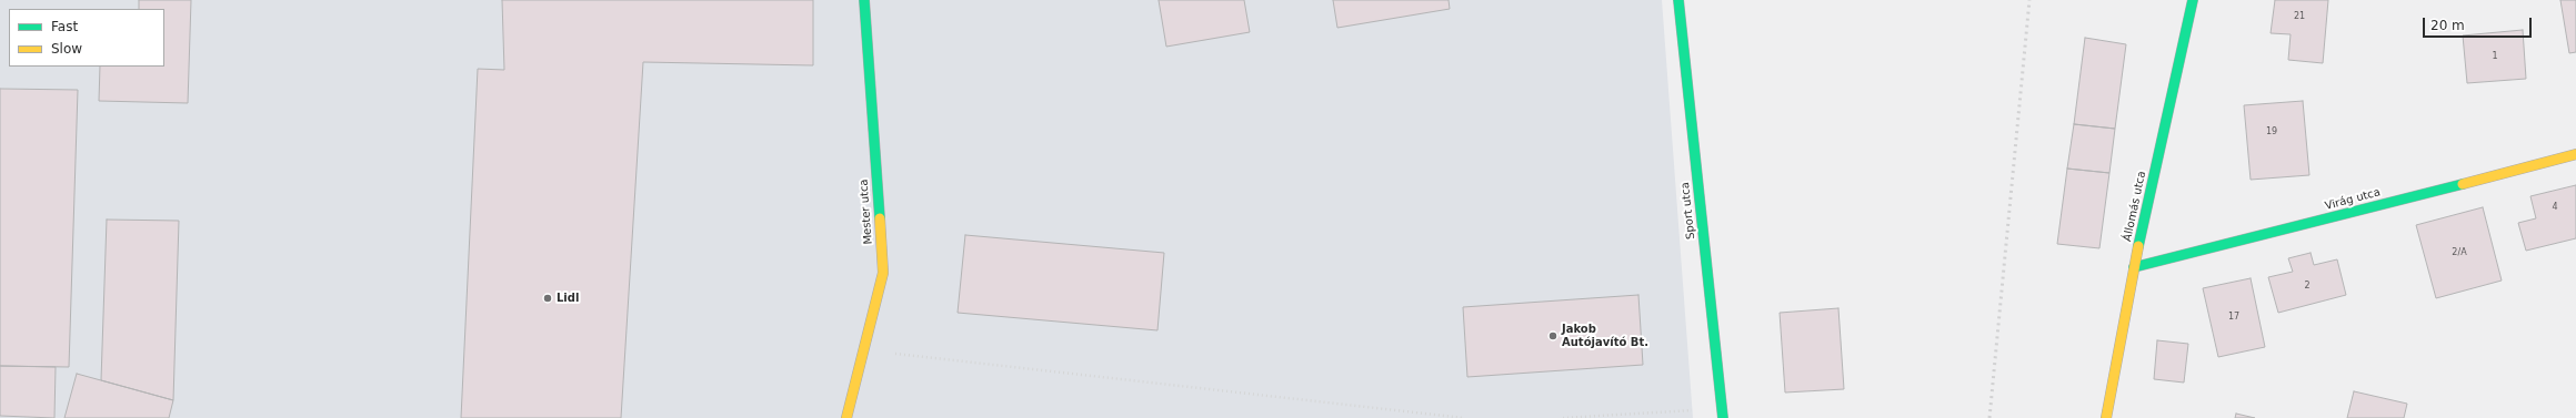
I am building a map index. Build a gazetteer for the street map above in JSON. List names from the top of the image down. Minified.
{"streets":{"street":["Virág utca","Állomás utca","Sport utca","Mester utca"]},"crossings":[["Virág utca","Állomás utca"]],"places":["Lidl","Jakob Autójavító Bt."],"house_numbers":["21","1","19","4","2/A","2","17"],"legend":["Fast","Slow"],"scale_bar":"20 m"}
